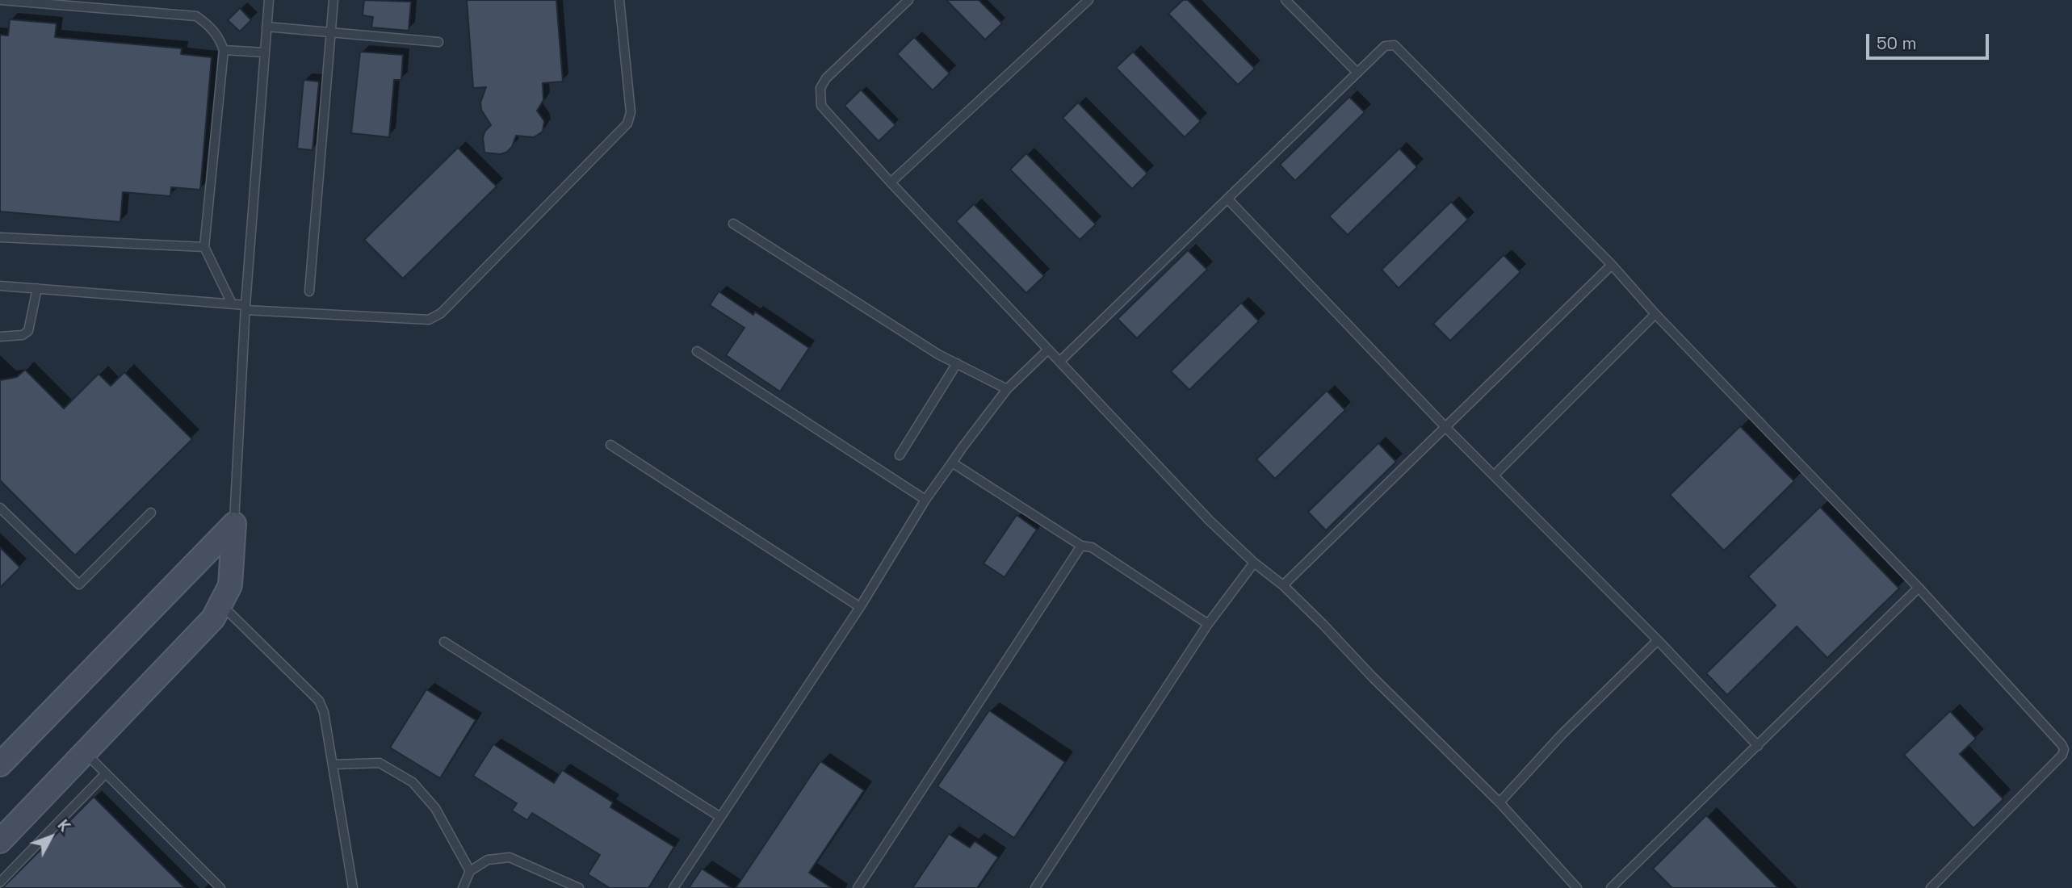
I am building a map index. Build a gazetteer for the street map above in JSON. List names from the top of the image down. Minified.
{"scale_bar":"50 m","north":"top right"}
